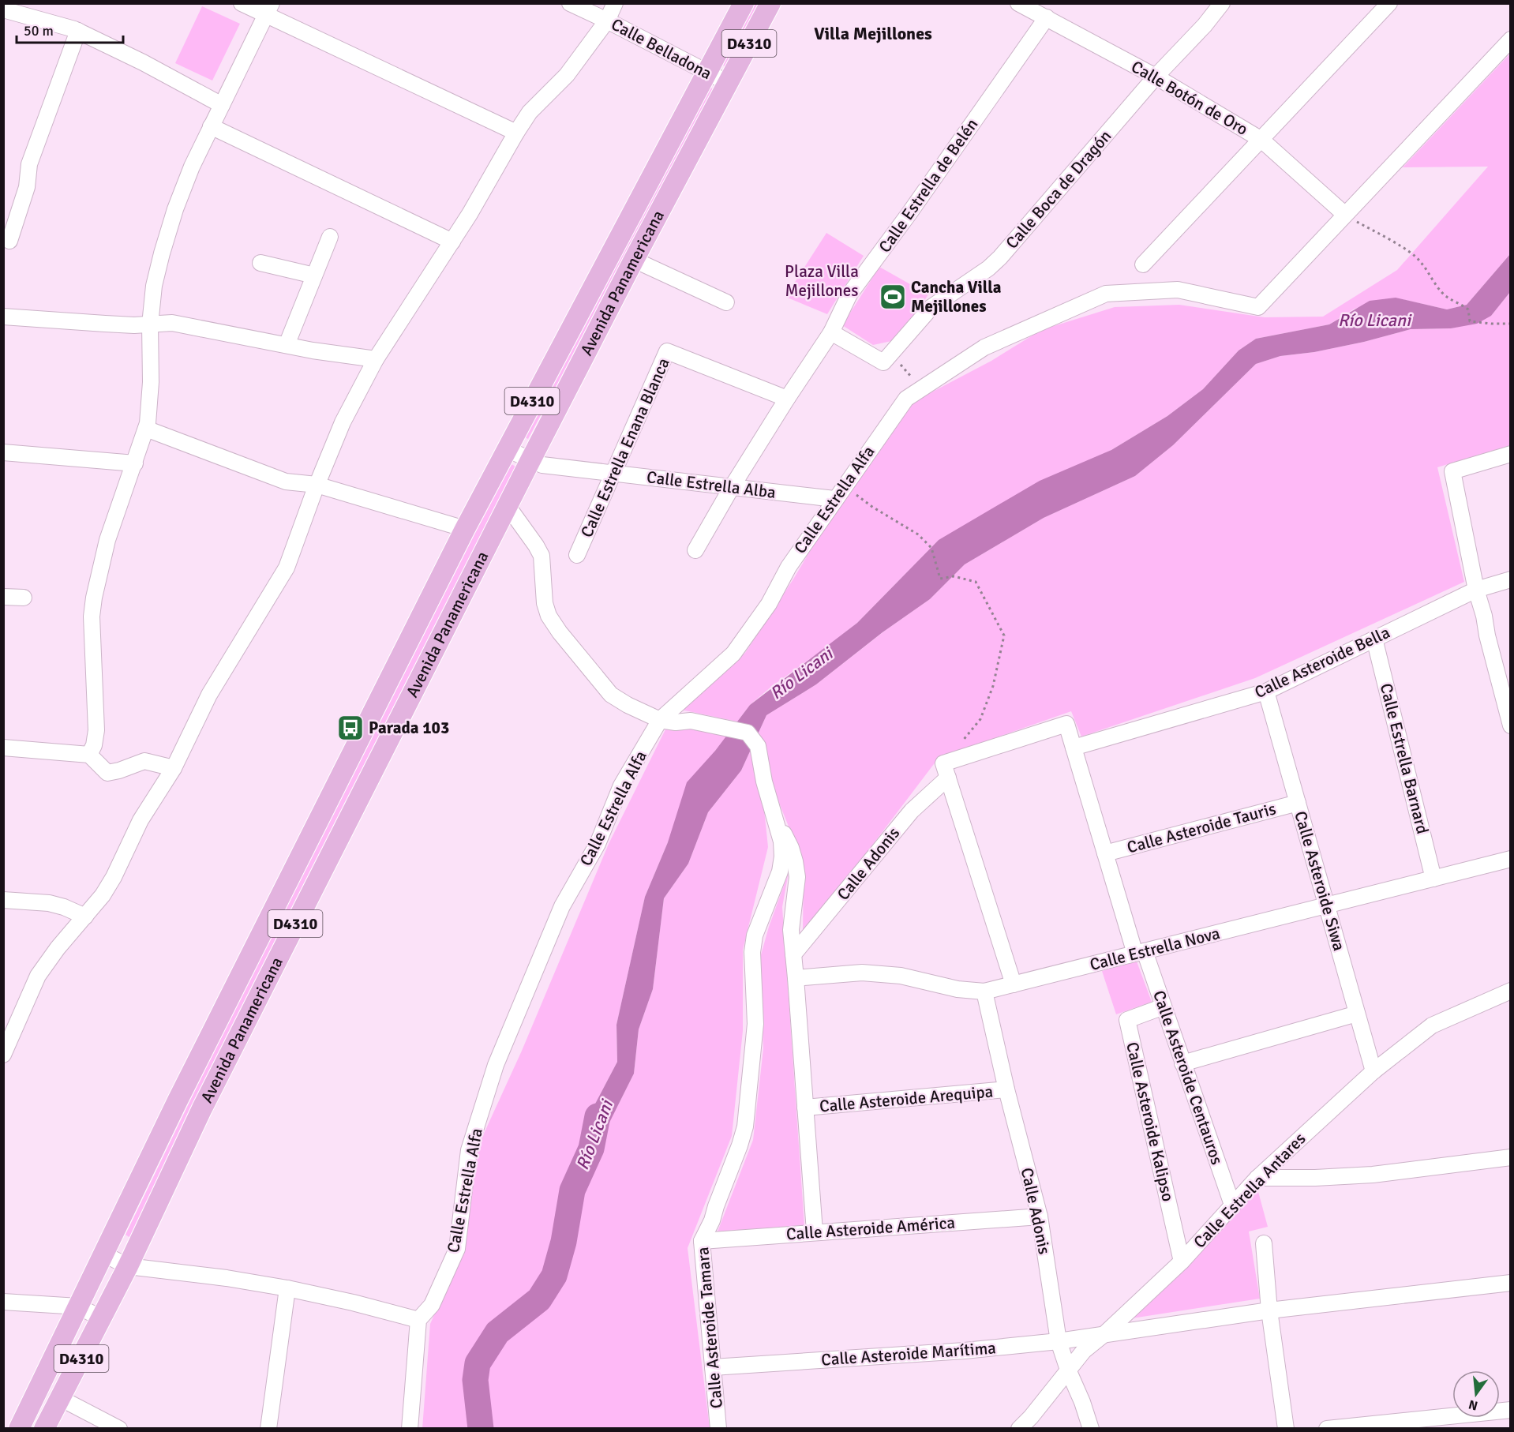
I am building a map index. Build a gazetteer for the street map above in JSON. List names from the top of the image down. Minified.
{"streets":{"main road":["D4310","Avenida Panamericana"],"street":["Calle Belladona","Calle Botón de Oro","Calle Estrella de Belén","Calle Boca de Dragón","Calle Estrella Enana Blanca","Calle Estrella Alba","Calle Estrella Alfa","Calle Asteroide Bella","Calle Estrella Barnard","Calle Asteroide Tauris","Calle Adonis","Calle Asteroide Siwa","Calle Estrella Nova","Calle Asteroide Centauros","Calle Asteroide Arequipa","Calle Asteroide Kalipso","Calle Estrella Antares","Calle Asteroide América","Calle Asteroide Tamara","Calle Asteroide Marítima"]},"crossings":[["Calle Belladona","Avenida Panamericana"],["Calle Botón de Oro","Calle Estrella de Belén"],["Calle Botón de Oro","Calle Boca de Dragón"],["Calle Botón de Oro","Calle Estrella Alfa"],["Calle Estrella de Belén","Calle Estrella Enana Blanca"],["Calle Estrella de Belén","Calle Estrella Alba"],["Avenida Panamericana","Calle Estrella Alba"],["Calle Estrella Enana Blanca","Calle Estrella Alba"],["Calle Estrella Alba","Calle Estrella Alfa"],["Calle Asteroide Bella","Calle Estrella Barnard"],["Calle Asteroide Bella","Calle Asteroide Siwa"],["Calle Asteroide Bella","Calle Asteroide Centauros"],["Calle Estrella Barnard","Calle Estrella Nova"],["Calle Asteroide Tauris","Calle Asteroide Siwa"],["Calle Asteroide Tauris","Calle Asteroide Centauros"],["Calle Adonis","Calle Estrella Nova"],["Calle Adonis","Calle Asteroide Centauros"],["Calle Adonis","Calle Asteroide Arequipa"],["Calle Adonis","Calle Estrella Antares"],["Calle Adonis","Calle Asteroide América"],["Calle Adonis","Calle Asteroide Marítima"],["Calle Asteroide Siwa","Calle Estrella Nova"],["Calle Asteroide Siwa","Calle Estrella Antares"],["Calle Estrella Nova","Calle Asteroide Centauros"],["Calle Asteroide Centauros","Calle Asteroide Kalipso"],["Calle Asteroide Centauros","Calle Estrella Antares"],["Calle Asteroide Kalipso","Calle Estrella Antares"],["Calle Estrella Antares","Calle Asteroide Marítima"],["Calle Asteroide América","Calle Asteroide Tamara"],["Calle Asteroide Tamara","Calle Asteroide Marítima"]],"districts":["Villa Mejillones"],"water":["Río Licani"],"parks":["Plaza Villa Mejillones"],"places":{"sports":["Cancha Villa Mejillones"],"bus stop":["Parada 103"]},"scale_bar":"50 m","north":"bottom"}
